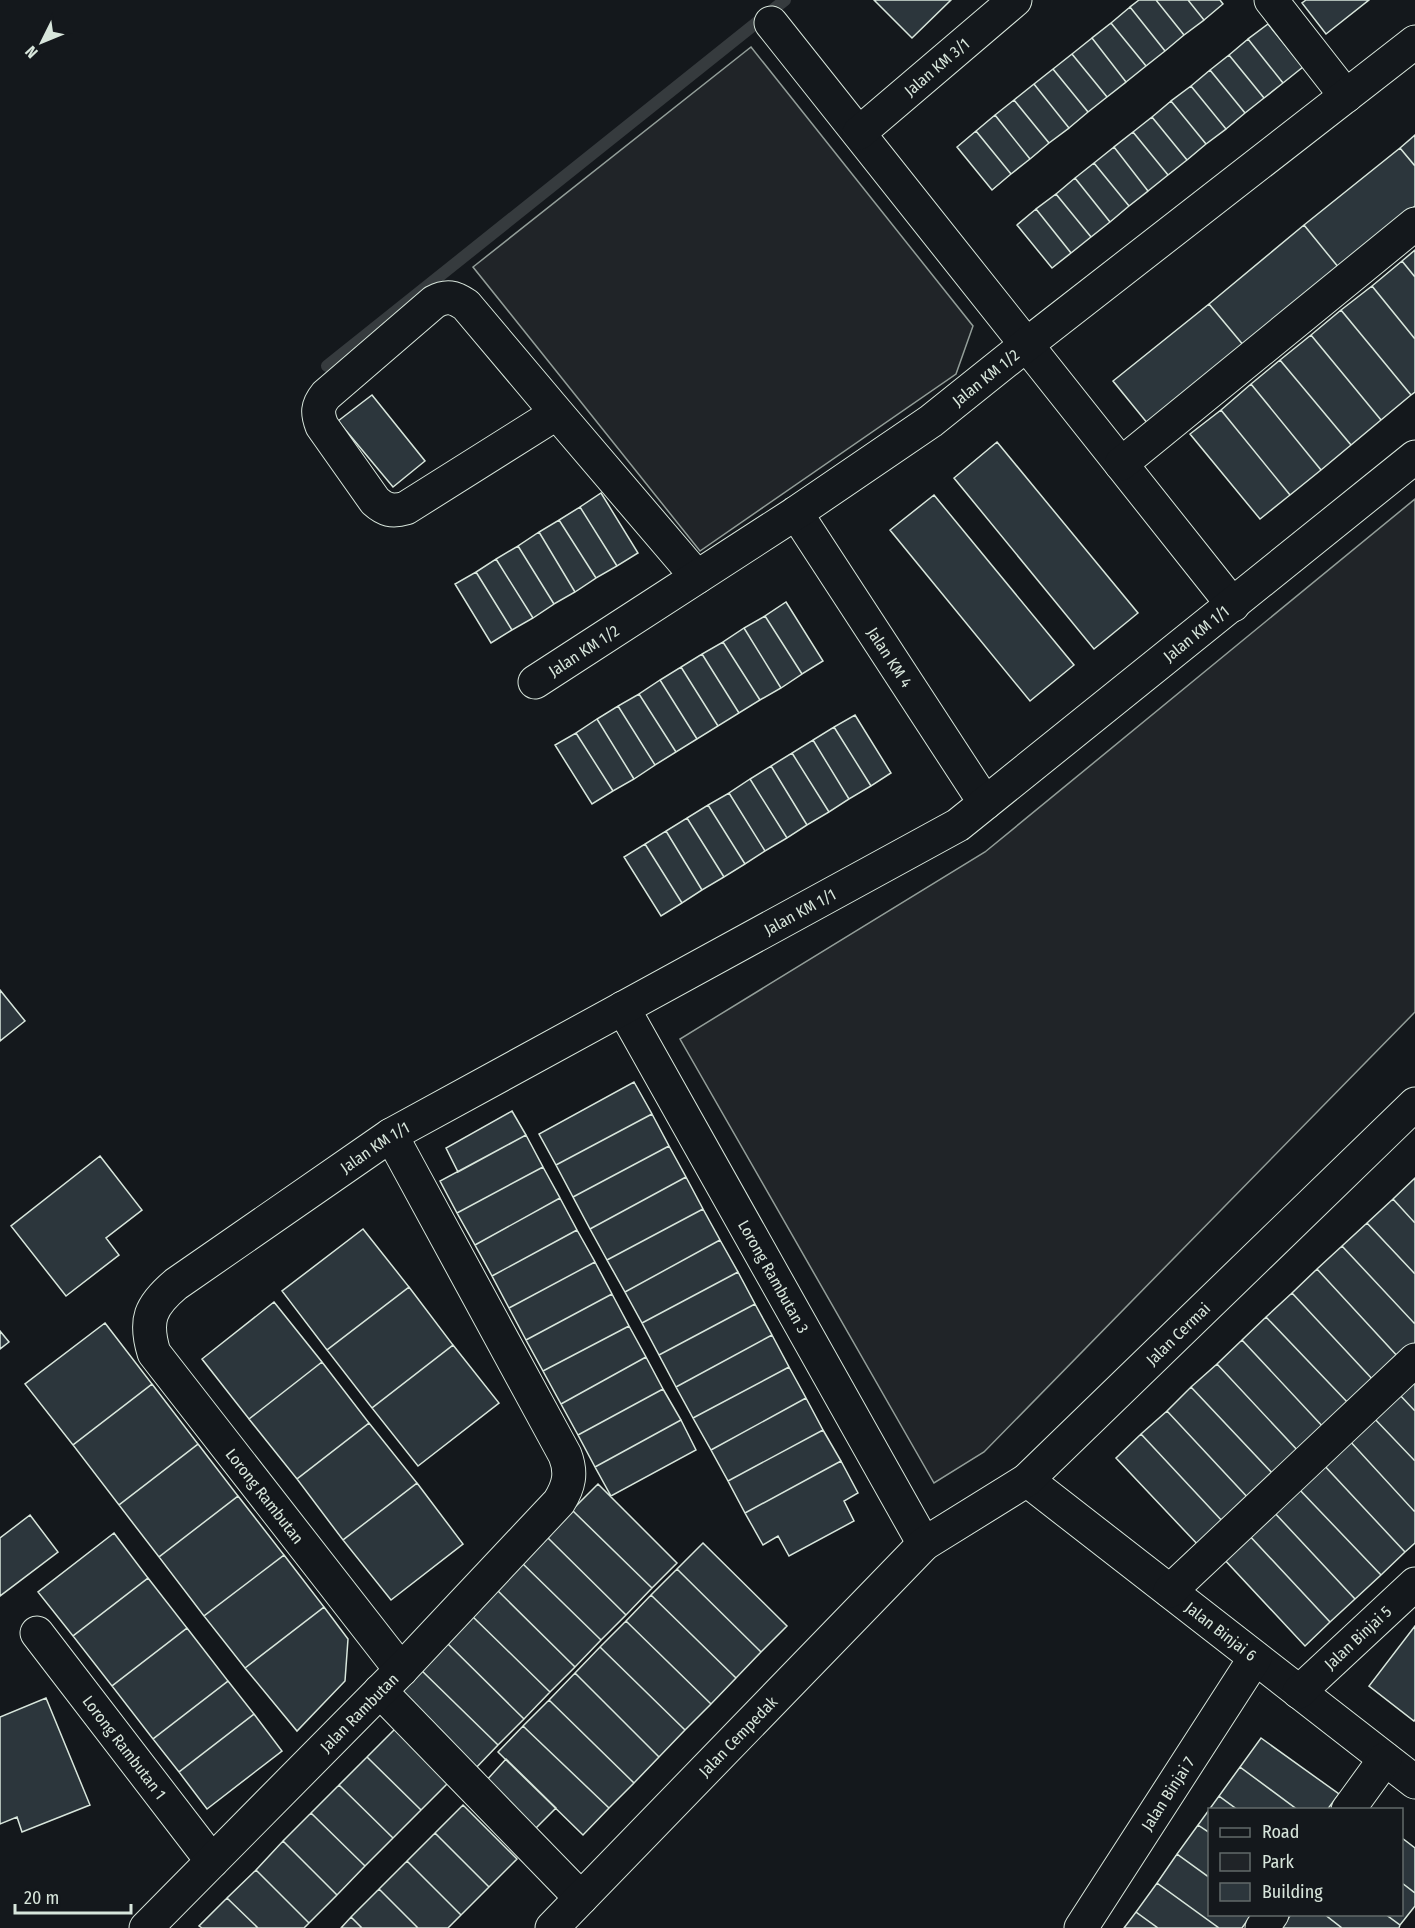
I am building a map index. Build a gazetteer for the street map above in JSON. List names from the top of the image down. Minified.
{"streets":{"street":["Jalan KM 3/1","Jalan KM 1/2","Jalan KM 1/1","Jalan KM 4","Lorong Rambutan 3","Jalan Cermai","Lorong Rambutan","Jalan Binjai 6","Jalan Binjai 5","Jalan Rambutan","Jalan Cempedak","Lorong Rambutan 1","Jalan Binjai 7"]},"crossings":[["Jalan KM 1/2","Jalan KM 4"],["Jalan KM 1/1","Jalan KM 4"],["Jalan KM 1/1","Lorong Rambutan 3"],["Jalan KM 1/1","Lorong Rambutan"],["Jalan KM 1/1","Jalan Rambutan"],["Lorong Rambutan 3","Jalan Cermai"],["Lorong Rambutan 3","Jalan Cempedak"],["Jalan Cermai","Jalan Binjai 6"],["Jalan Cermai","Jalan Cempedak"],["Lorong Rambutan","Jalan Rambutan"],["Lorong Rambutan","Jalan Cempedak"],["Jalan Binjai 6","Jalan Binjai 5"],["Jalan Binjai 6","Jalan Binjai 7"],["Jalan Rambutan","Lorong Rambutan 1"]],"legend":["Road","Park","Building"],"scale_bar":"20 m","north":"bottom left"}
